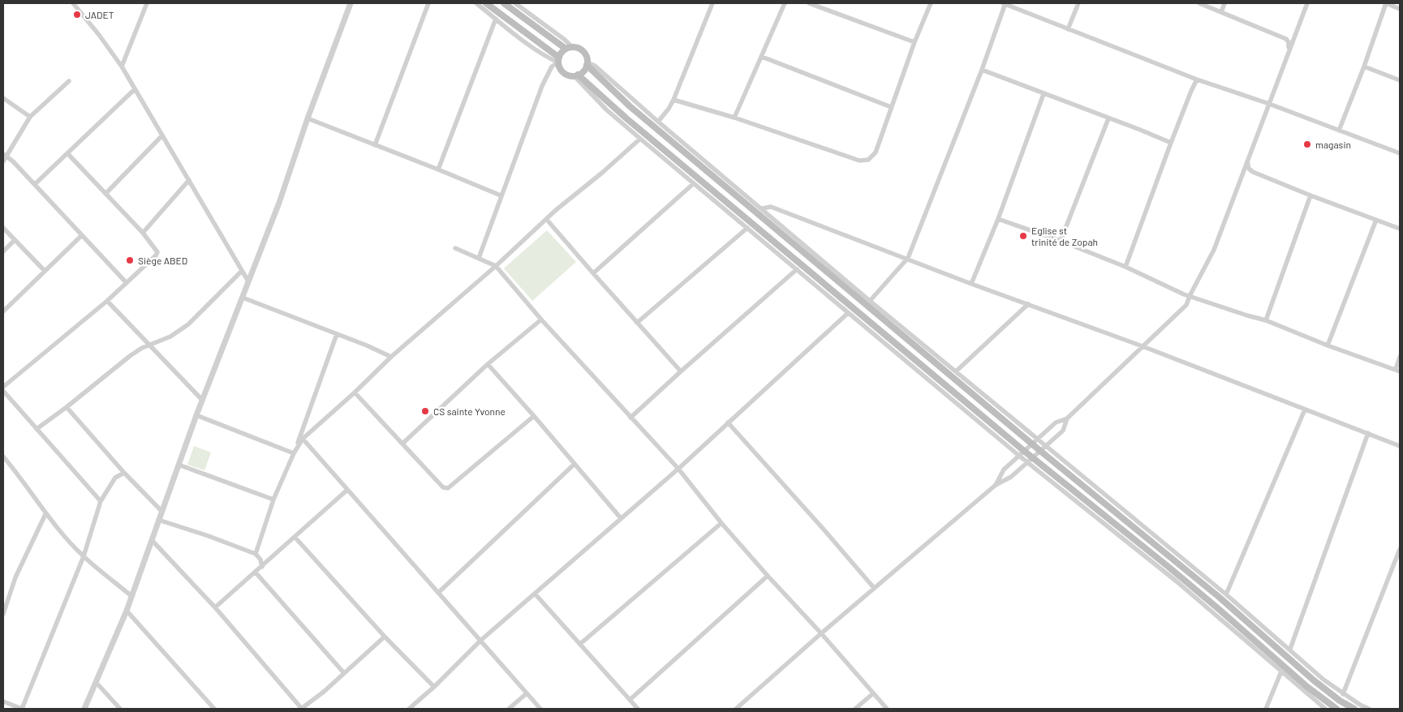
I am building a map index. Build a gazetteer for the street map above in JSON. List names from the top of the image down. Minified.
{"places":["JADET","magasin","Eglise st trinité de Zopah","Siège ABED","CS sainte Yvonne"]}
